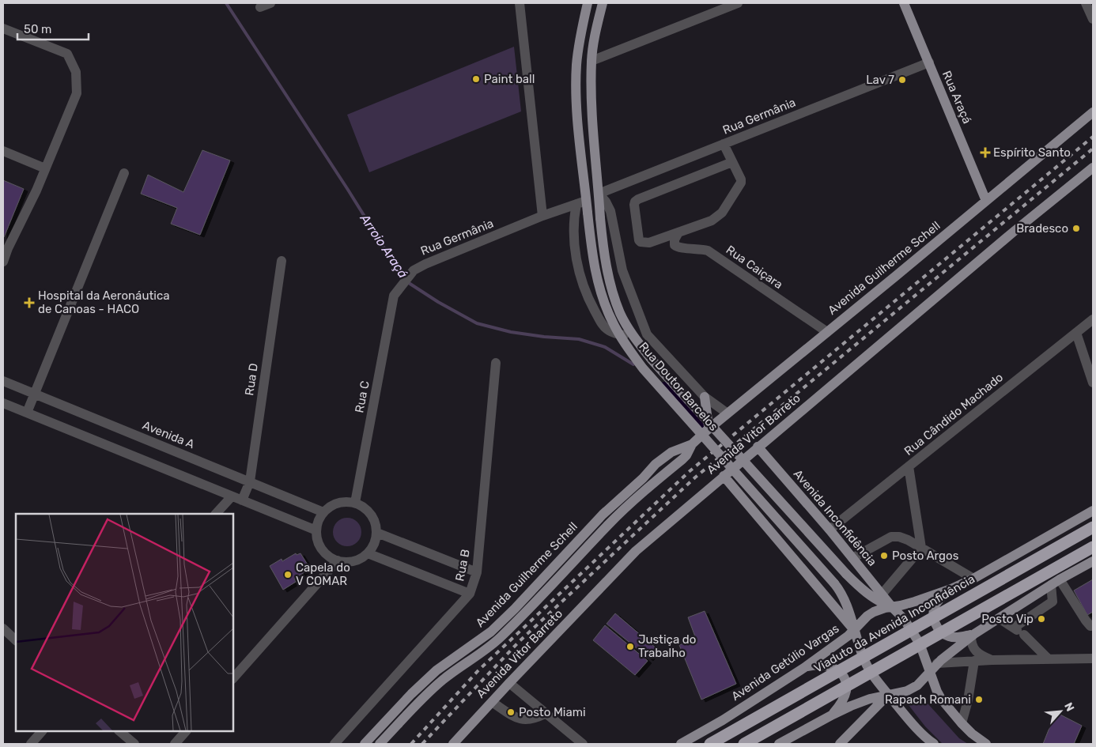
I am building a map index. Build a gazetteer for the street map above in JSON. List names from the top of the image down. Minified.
{"streets":{"highway":["Viaduto da Avenida Inconfidência"],"main road":["Rua Araçá","Avenida Guilherme Schell","Rua Doutor Barcelos","Avenida Vitor Barreto","Avenida Inconfidência","Avenida Getúlio Vargas"],"street":["Rua Germânia","Rua Caiçara","Rua D","Rua C","Rua Cândido Machado","Avenida A","Rua B"]},"crossings":[["Rua Araçá","Rua Germânia"],["Rua Araçá","Avenida Guilherme Schell"],["Rua Germânia","Rua Doutor Barcelos"],["Rua Germânia","Rua C"],["Rua Caiçara","Avenida Guilherme Schell"],["Rua D","Avenida A"],["Rua Doutor Barcelos","Avenida Inconfidência"],["Rua Doutor Barcelos","Avenida Getúlio Vargas"],["Rua C","Avenida A"],["Rua Cândido Machado","Avenida Inconfidência"],["Avenida Vitor Barreto","Avenida Inconfidência"],["Avenida Inconfidência","Avenida Getúlio Vargas"]],"water":["Arroio Araçá"],"places":{"other":["Paint ball","Lav 7","Bradesco","Posto Argos","Capela do V COMAR","Posto Vip","Justiça do Trabalho","Rapach Romani","Posto Miami"],"health":["Espírito Santo","Hospital da Aeronáutica de Canoas - HACO"]},"scale_bar":"50 m","north":"top right"}
